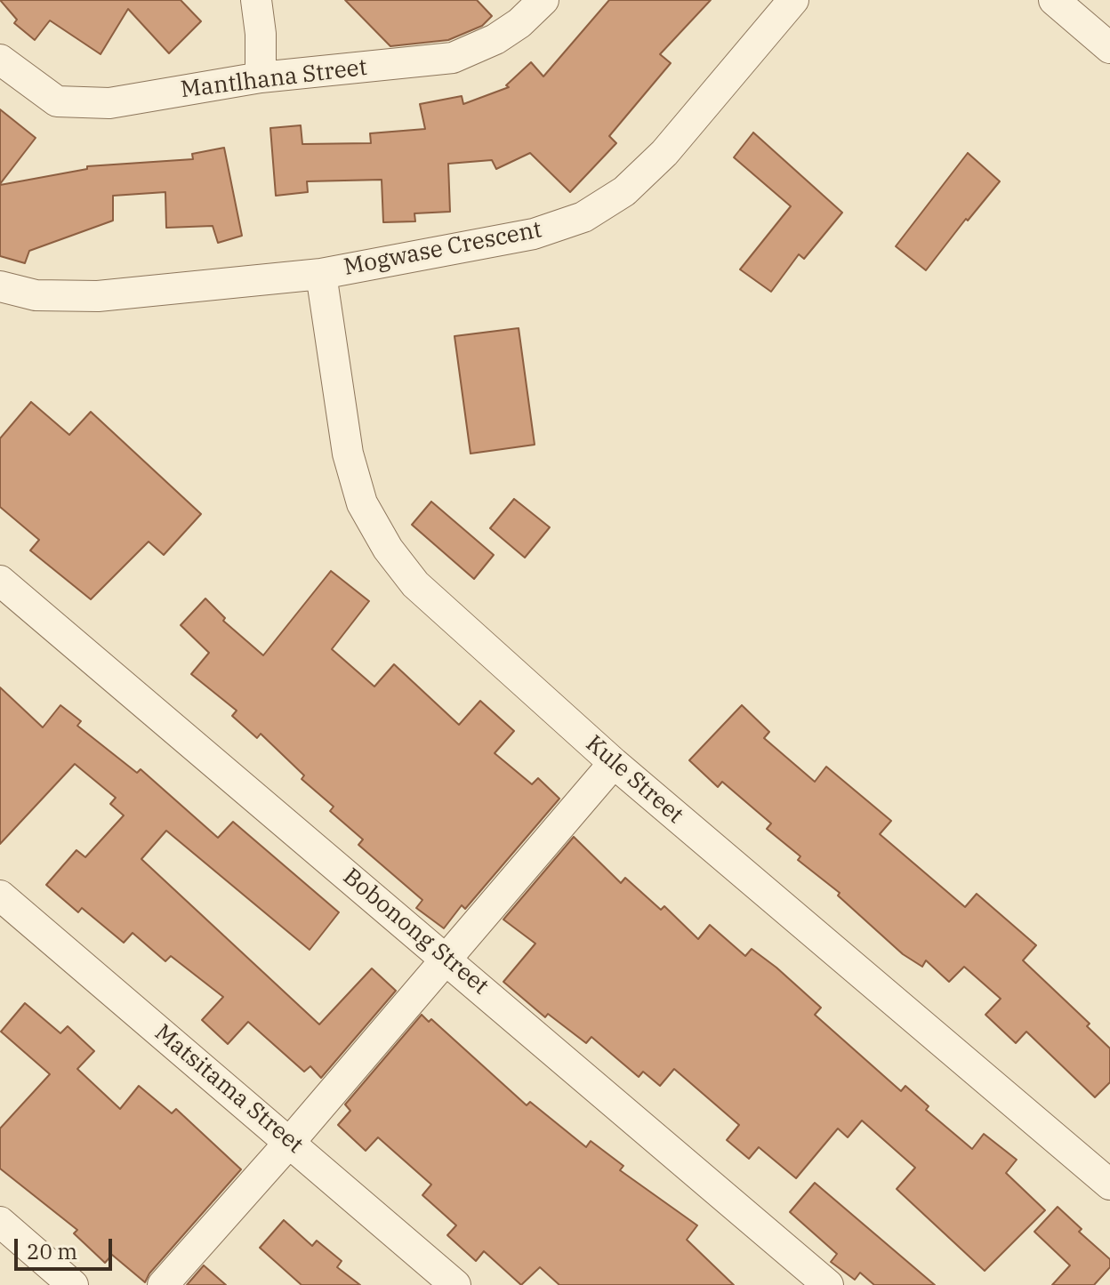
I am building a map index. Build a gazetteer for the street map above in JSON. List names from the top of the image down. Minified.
{"streets":{"street":["Mantlhana Street","Mogwase Crescent","Kule Street","Bobonong Street","Matsitama Street"]},"crossings":[["Mogwase Crescent","Kule Street"]],"scale_bar":"20 m"}
